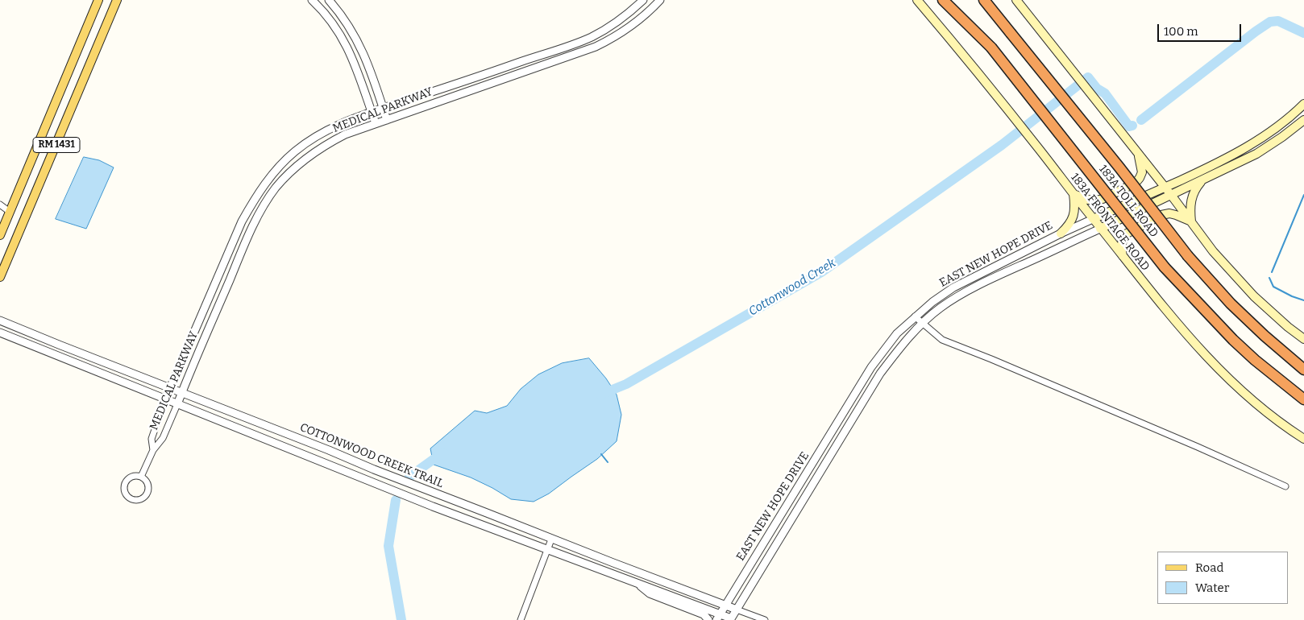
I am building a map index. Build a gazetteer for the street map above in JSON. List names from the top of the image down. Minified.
{"streets":{"highway":["183A TOLL ROAD"],"main road":["RM 1431","183A FRONTAGE ROAD","EAST NEW HOPE DRIVE"],"street":["MEDICAL PARKWAY","COTTONWOOD CREEK TRAIL"]},"crossings":[["MEDICAL PARKWAY","COTTONWOOD CREEK TRAIL"],["183A FRONTAGE ROAD","EAST NEW HOPE DRIVE"],["EAST NEW HOPE DRIVE","COTTONWOOD CREEK TRAIL"]],"water":["Cottonwood Creek"],"legend":["Road","Water"],"scale_bar":"100 m"}
